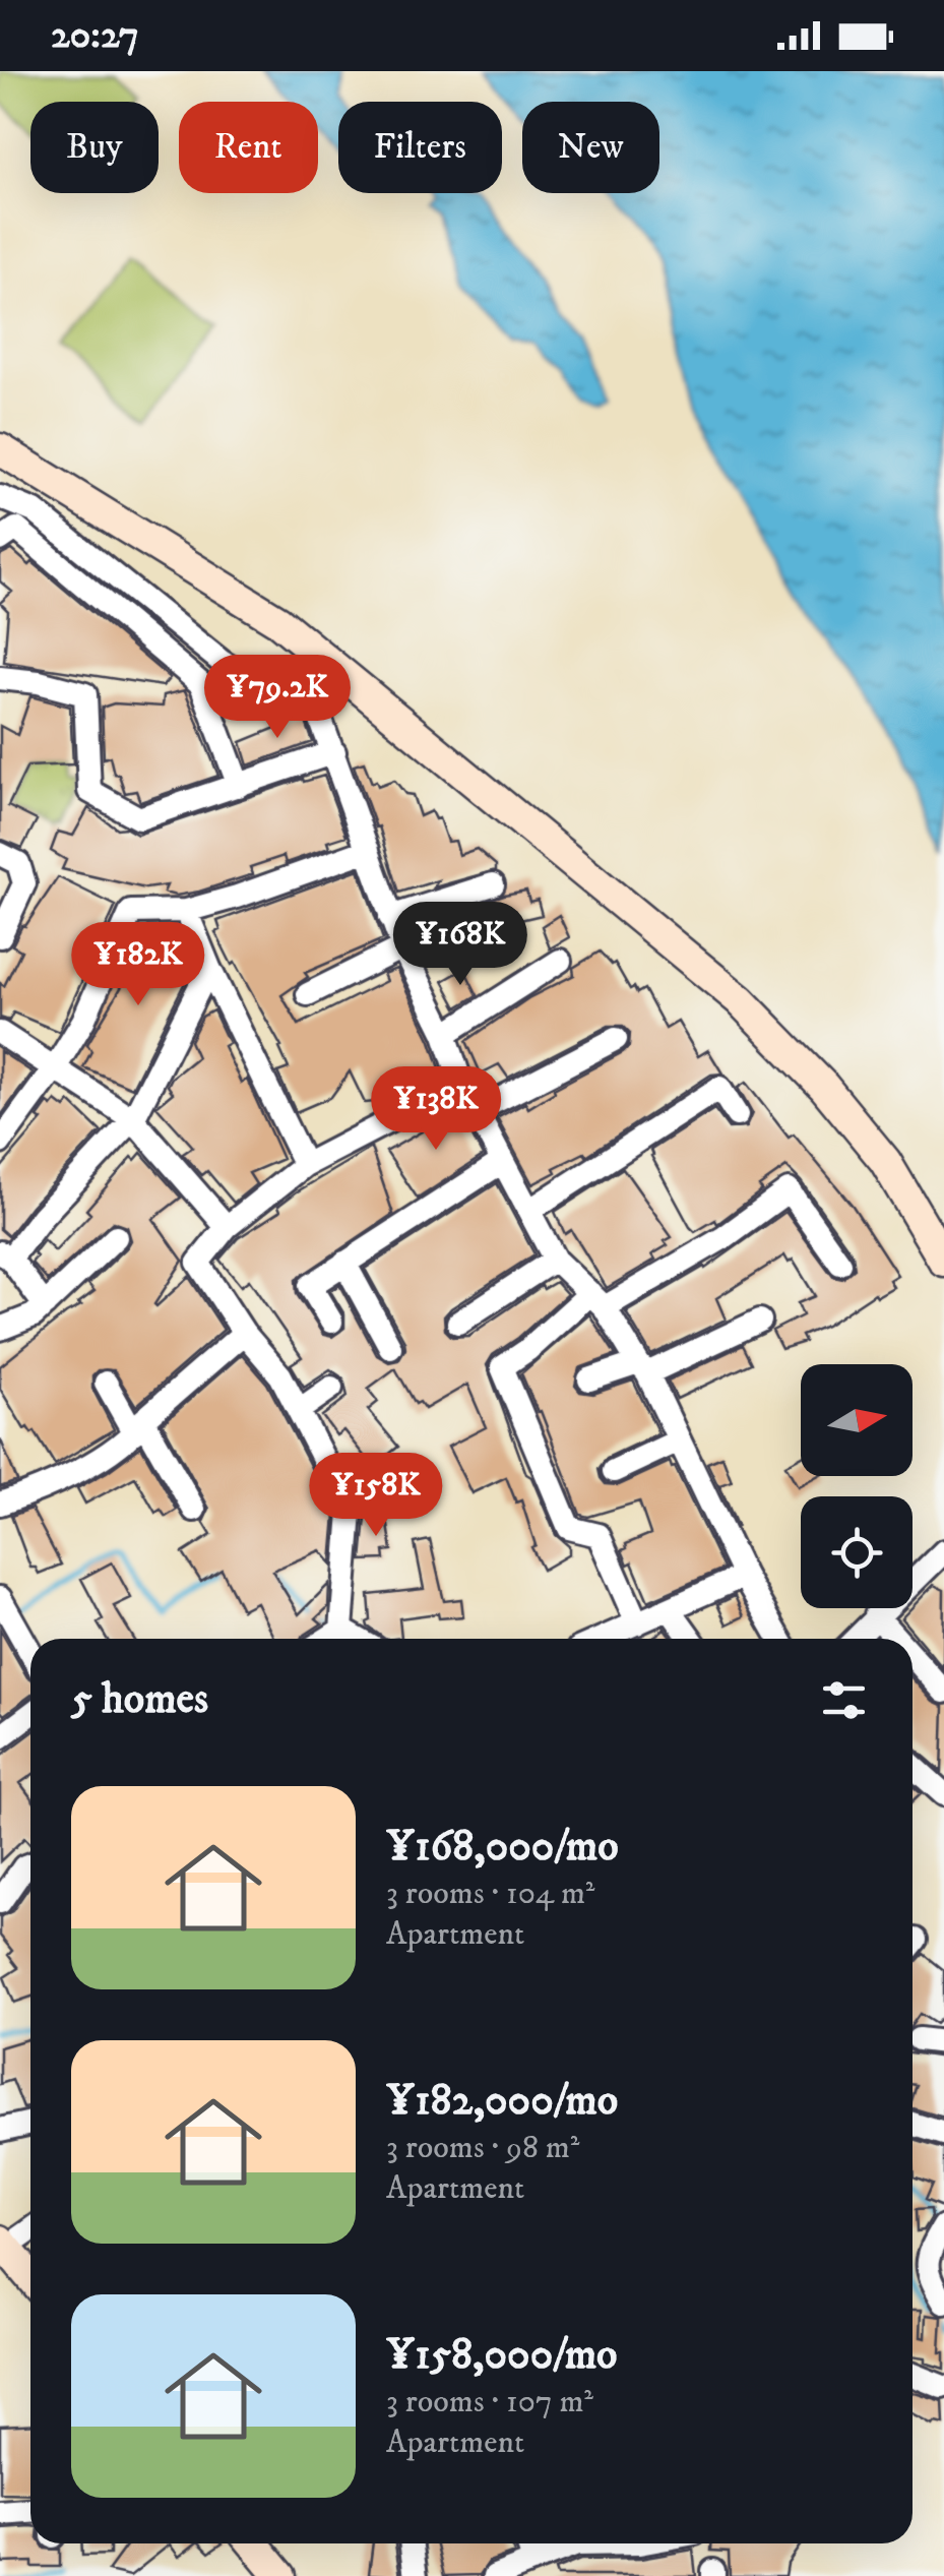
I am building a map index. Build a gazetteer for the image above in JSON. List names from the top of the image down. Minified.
{"north":"right","page":{"status":"20:27","chip":["Buy","Rent","Filters","New"],"price":["¥79.2K","¥168K","¥182K","¥138K","¥158K"],"heading":"5 homes","list":[{"name":"¥168,000/mo","note":"3 rooms · 104 m² · Apartment"},{"name":"¥182,000/mo","note":"3 rooms · 98 m² · Apartment"},{"name":"¥158,000/mo","note":"3 rooms · 107 m² · Apartment"}]}}
